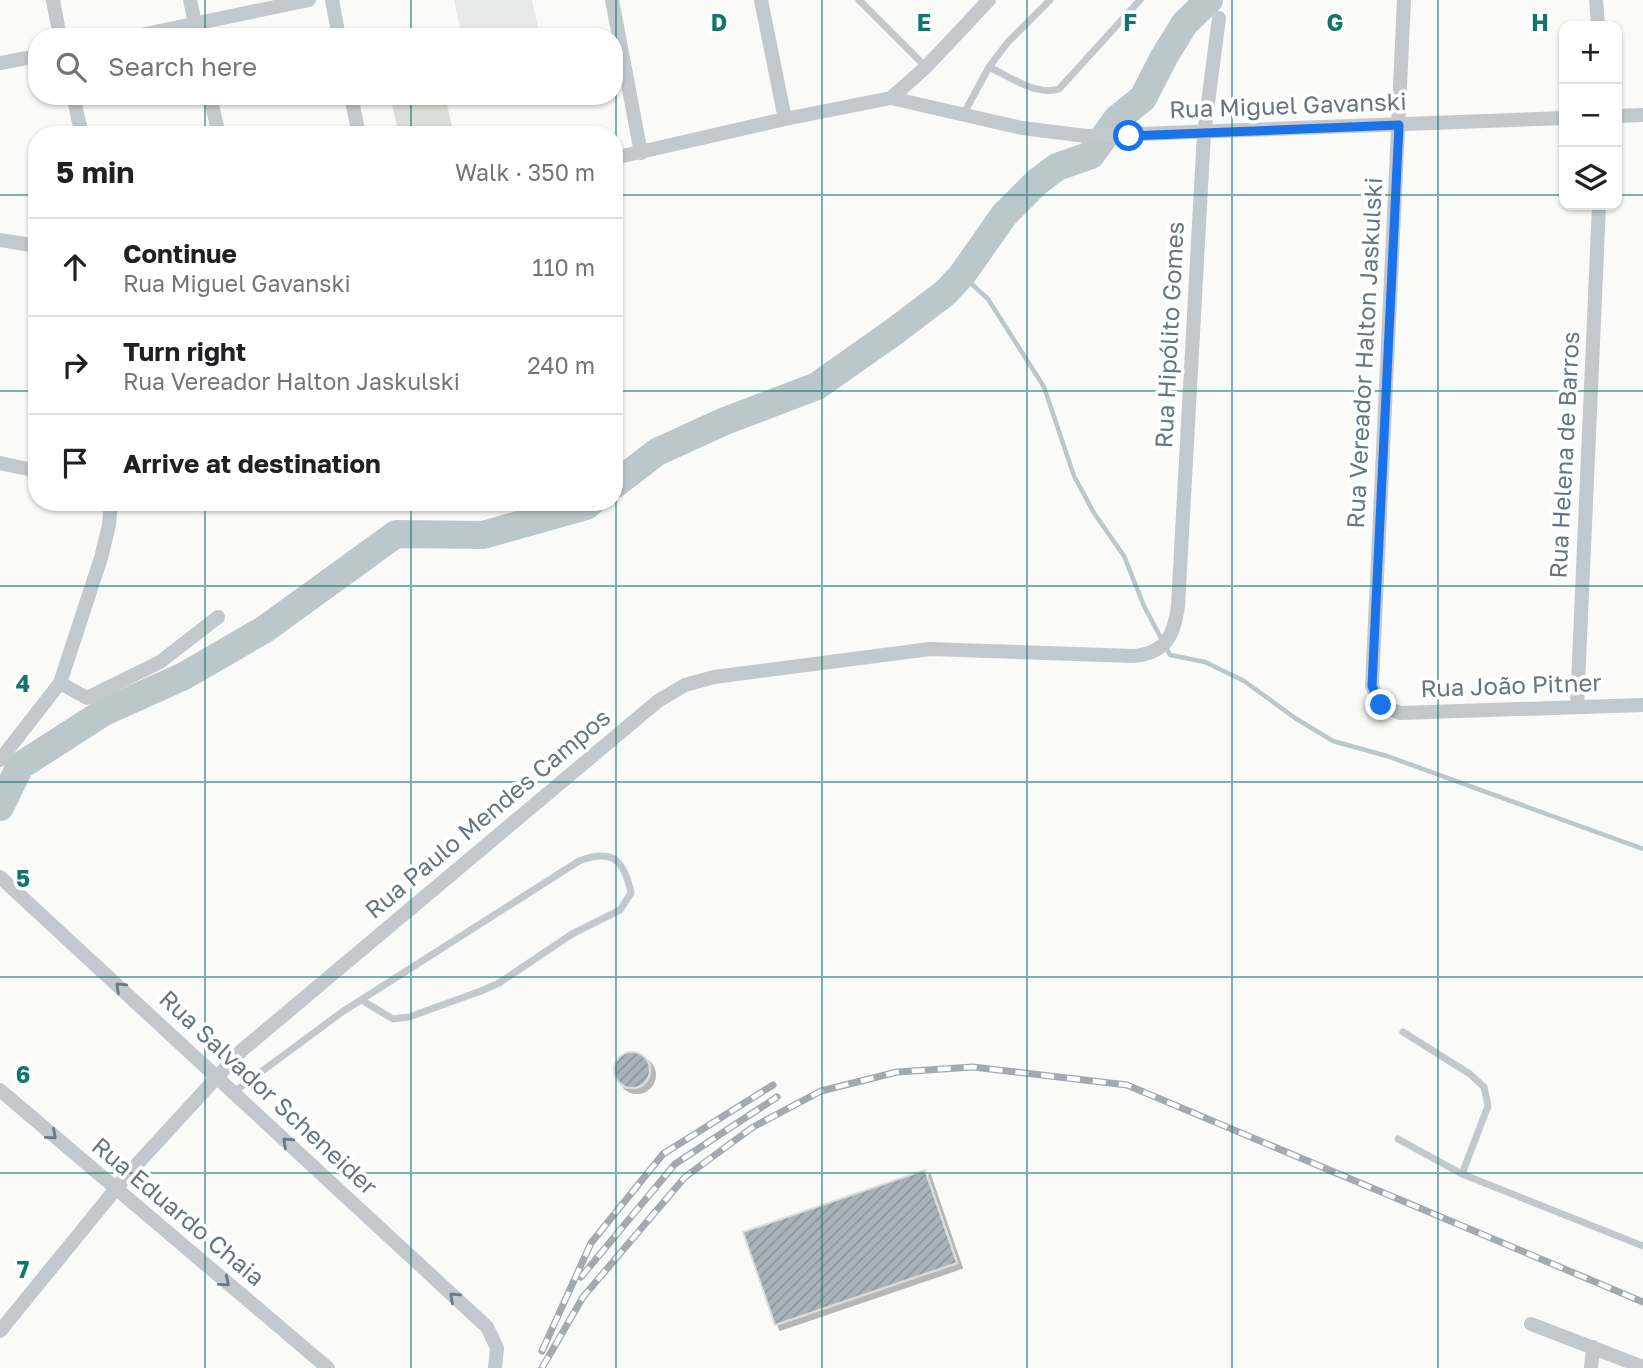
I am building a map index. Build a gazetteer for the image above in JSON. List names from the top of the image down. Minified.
{"streets":{"street":["Rua Miguel Gavanski","Rua Hipólito Gomes","Rua Vereador Halton Jaskulski","Rua Helena de Barros","Rua João Pitner","Rua Paulo Mendes Campos","Rua Salvador Scheneider","Rua Eduardo Chaia"]},"crossings":[["Rua Miguel Gavanski","Rua Hipólito Gomes"],["Rua Miguel Gavanski","Rua Vereador Halton Jaskulski"],["Rua Hipólito Gomes","Rua Paulo Mendes Campos"],["Rua Vereador Halton Jaskulski","Rua João Pitner"],["Rua Helena de Barros","Rua João Pitner"],["Rua Paulo Mendes Campos","Rua Salvador Scheneider"],["Rua Paulo Mendes Campos","Rua Eduardo Chaia"]],"one_way":["Rua Salvador Scheneider","Rua Eduardo Chaia"],"page":{"map_buttons":["+","−"],"search":"Search here","heading":["5 min","Walk · 350 m"],"list":[["Continue","Rua Miguel Gavanski","110 m"],["Turn right","Rua Vereador Halton Jaskulski","240 m"],"Arrive at destination"]},"grid":{"columns":["D","E","F","G","H"],"rows":["4","5","6","7"]}}
